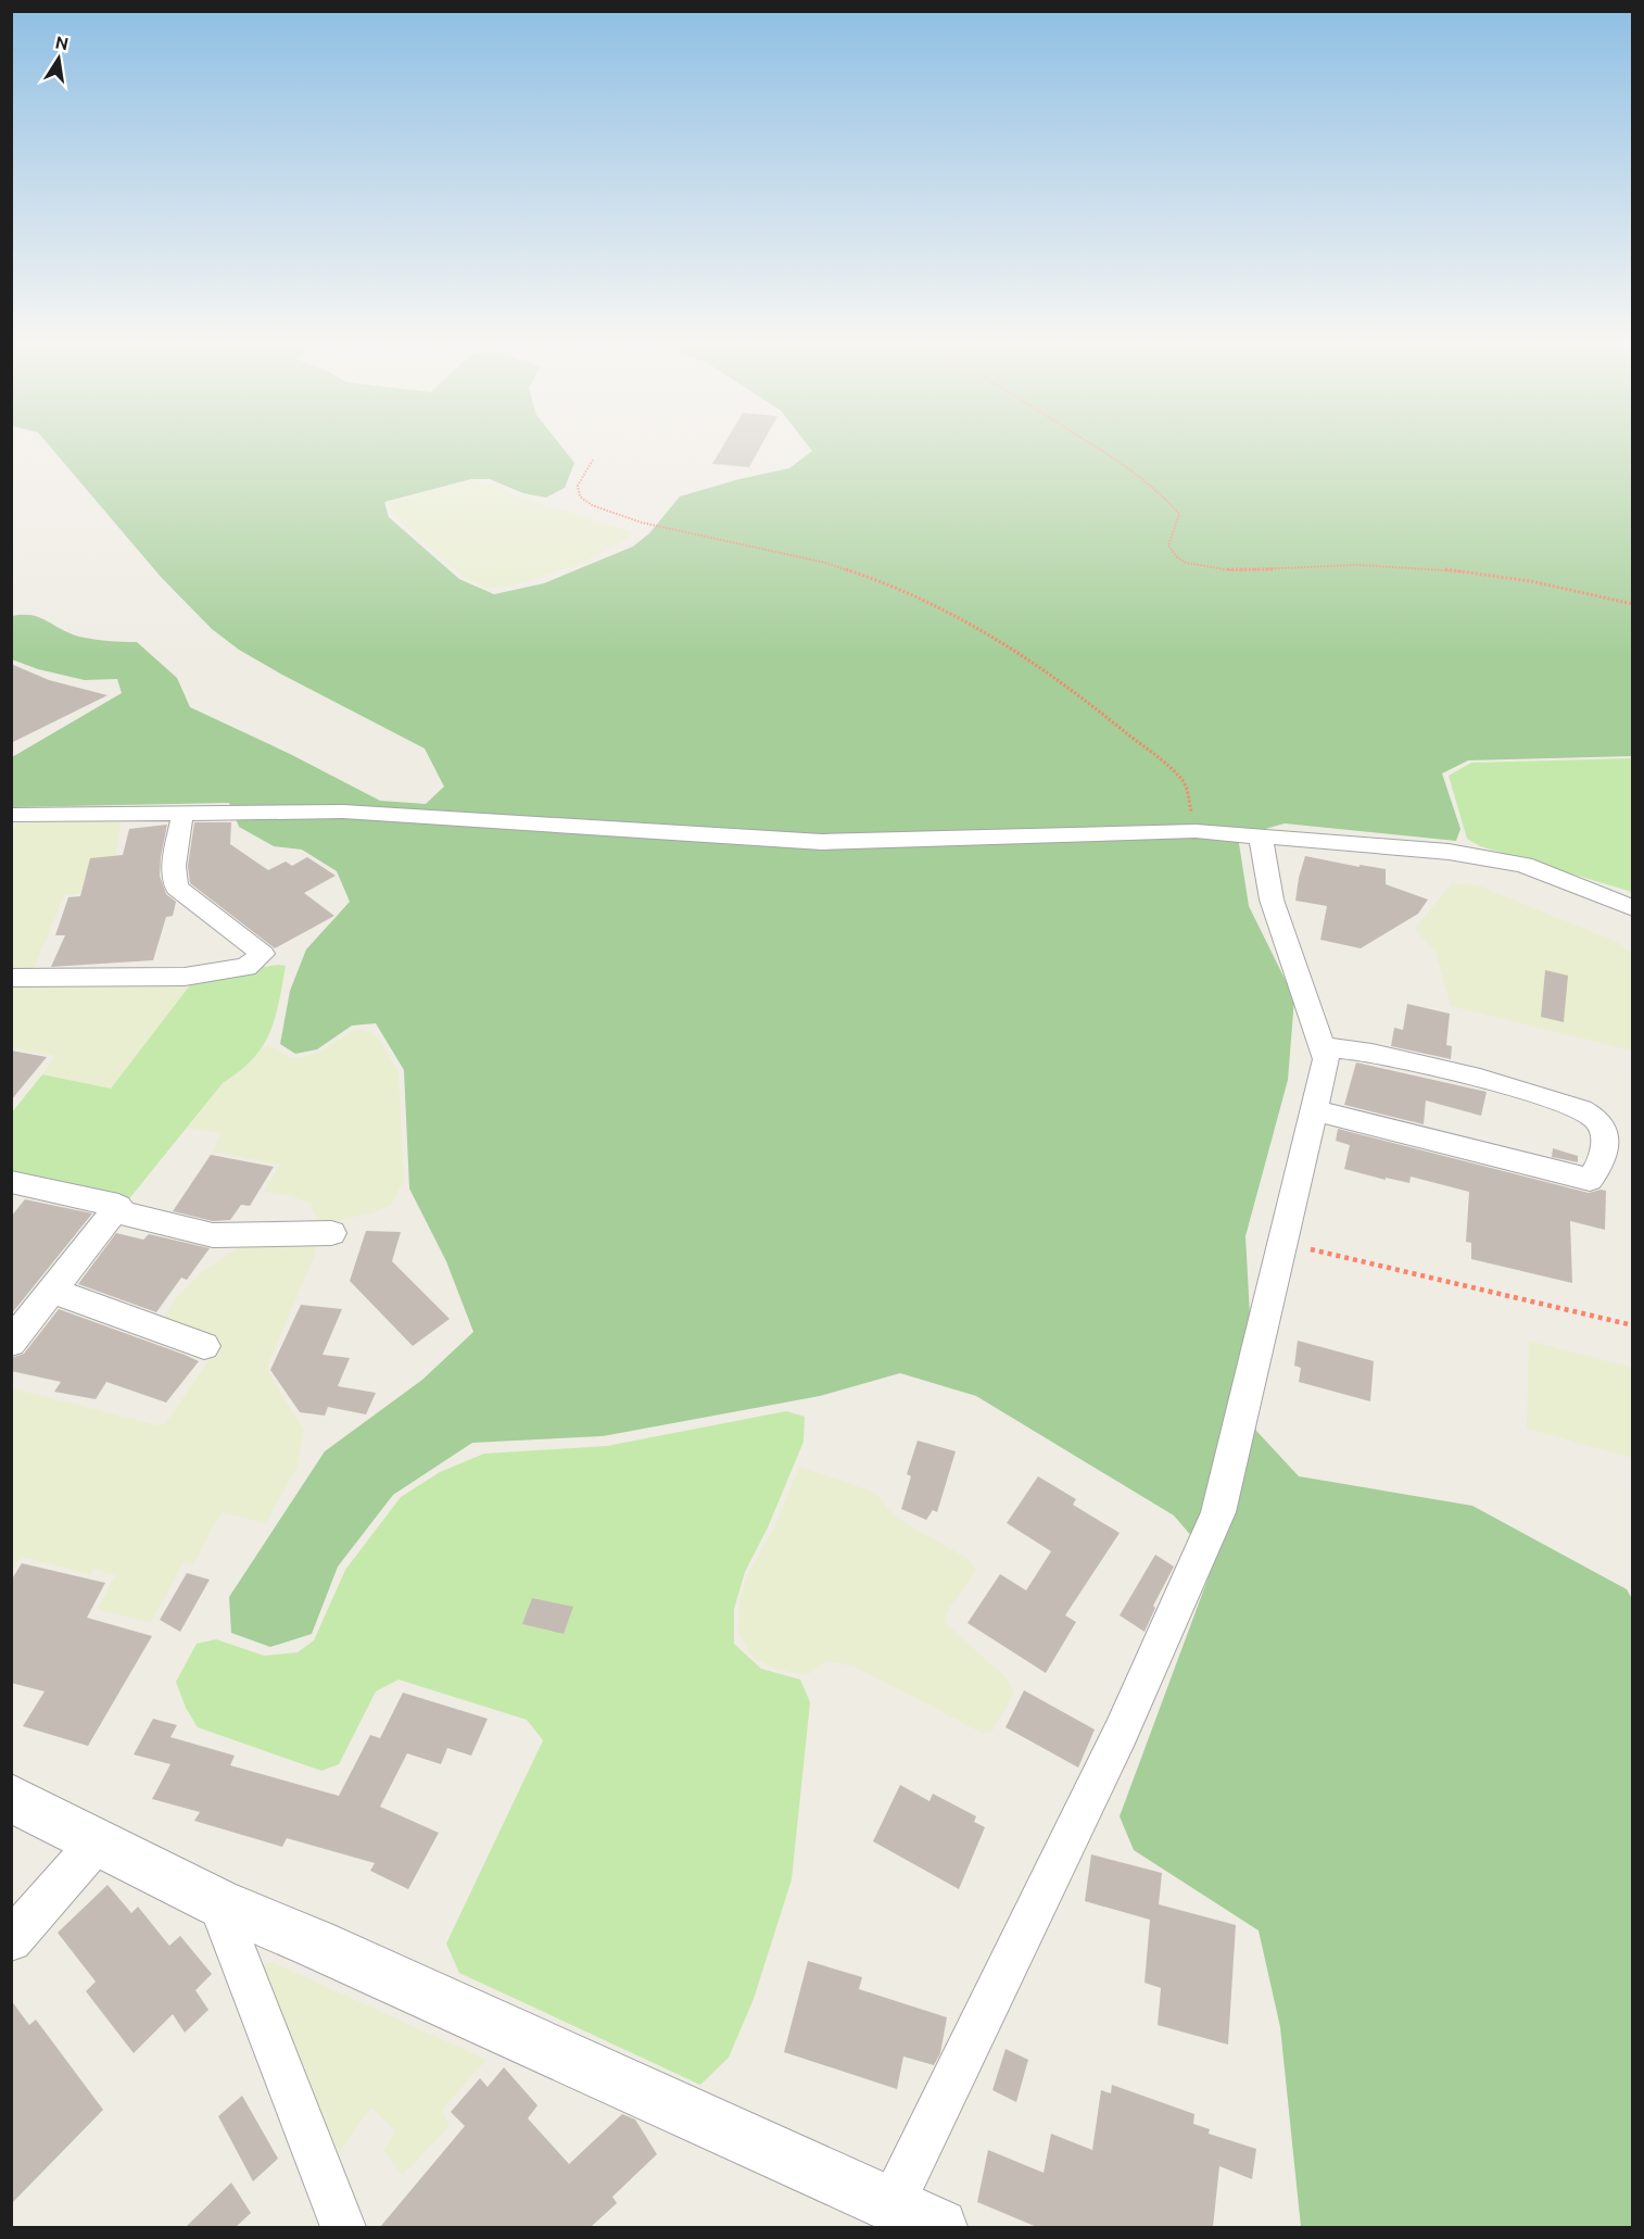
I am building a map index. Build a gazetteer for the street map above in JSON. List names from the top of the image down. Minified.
{"north":"top"}
